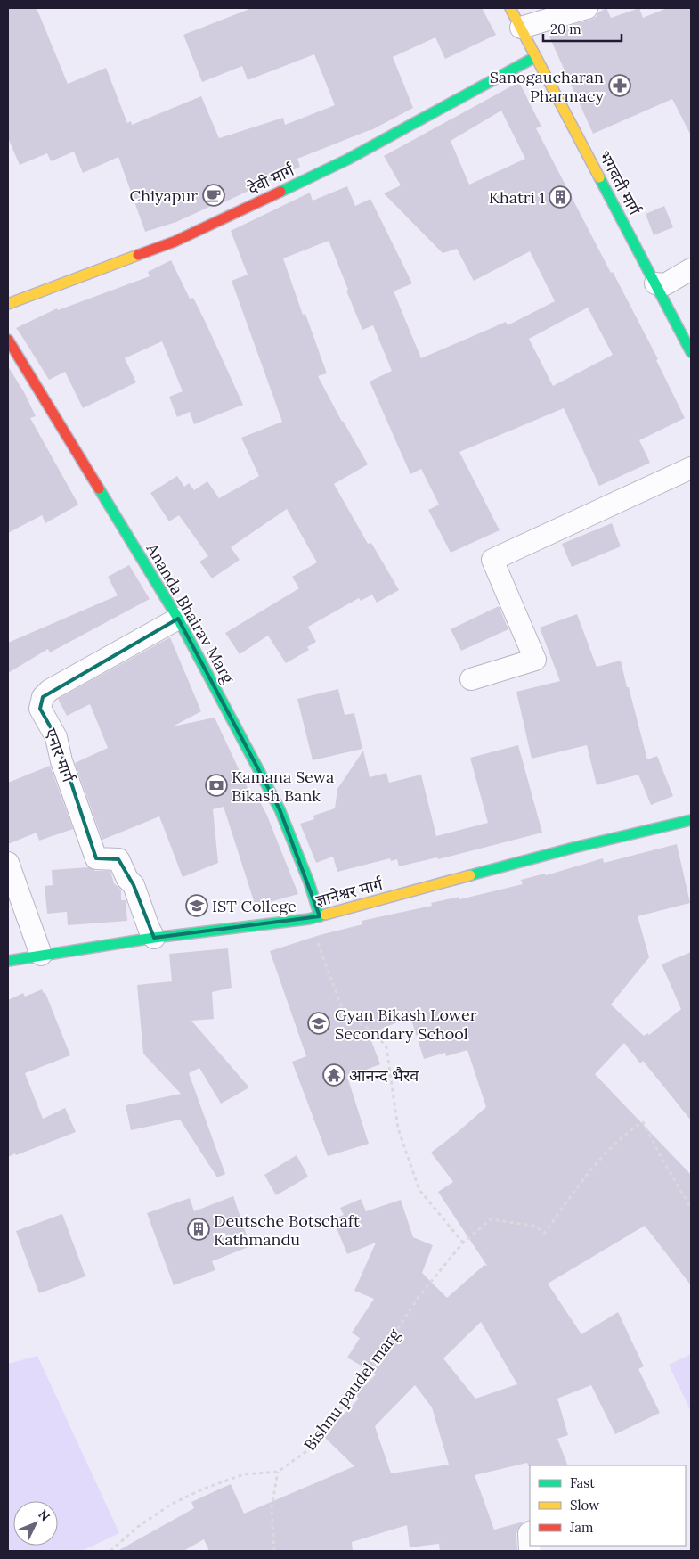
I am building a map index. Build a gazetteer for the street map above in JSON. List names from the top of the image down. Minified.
{"streets":{"street":["देवी मार्ग","भगवती मार्ग","Ananda Bhairav Marg","एनार मार्ग","ज्ञानेश्वर मार्ग"],"path":["Bishnu paudel marg"]},"crossings":[["देवी मार्ग","भगवती मार्ग"],["Ananda Bhairav Marg","एनार मार्ग"],["Ananda Bhairav Marg","ज्ञानेश्वर मार्ग"],["एनार मार्ग","ज्ञानेश्वर मार्ग"]],"places":{"pharmacy":["Sanogaucharan Pharmacy"],"cafe":["Chiyapur"],"building":["Khatri 1","Deutsche Botschaft Kathmandu"],"bank":["Kamana Sewa Bikash Bank"],"school or university":["IST College","Gyan Bikash Lower Secondary School"],"temple":["आनन्द भैरव"]},"legend":["Fast","Slow","Jam"],"scale_bar":"20 m","north":"top right"}
